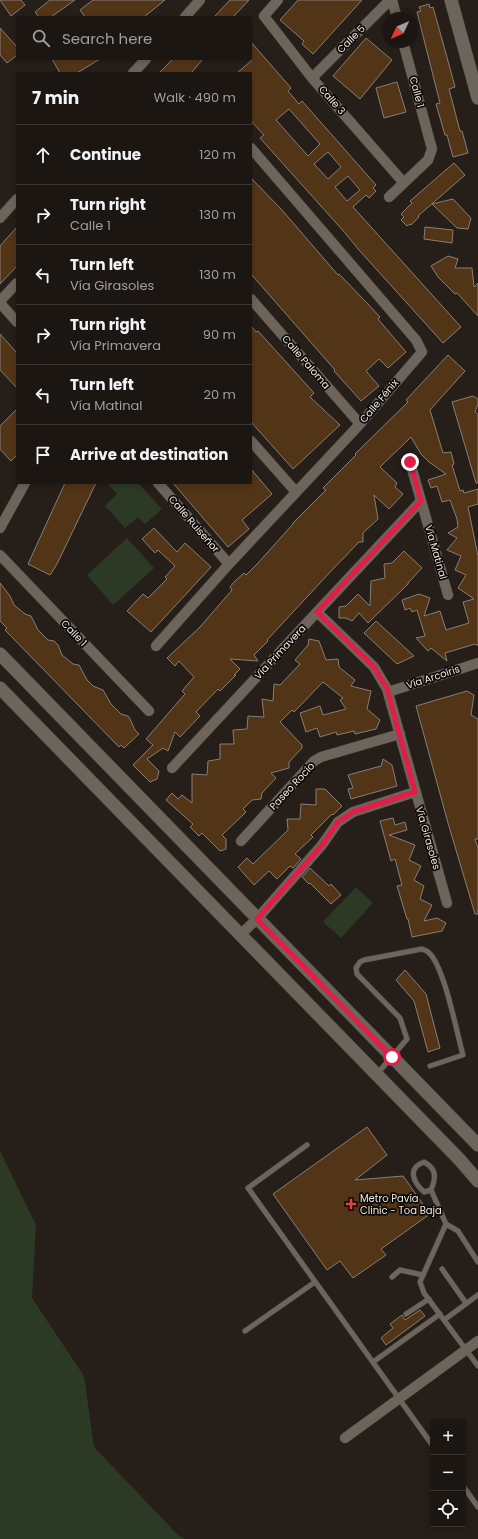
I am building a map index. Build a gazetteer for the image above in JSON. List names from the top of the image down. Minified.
{"streets":{"street":["Calle 5","Calle 1","Calle 3","Calle Paloma","Calle Fénix","Calle Ruiseñor","Vía Matinal","Vía Primavera","Vía Arcoíris","Paseo Rocío","Vía Girasoles"]},"crossings":[["Calle 5","Calle 3"],["Calle 1","Calle 3"],["Calle Paloma","Calle Fénix"],["Calle Fénix","Calle Ruiseñor"],["Vía Matinal","Vía Primavera"],["Vía Primavera","Vía Girasoles"],["Vía Arcoíris","Vía Girasoles"],["Paseo Rocío","Vía Girasoles"]],"places":{"health":["Metro Pavía Clinic - Toa Baja"]},"north":"bottom left","page":{"search":"Search here","heading":["7 min","Walk · 490 m"],"list":[["Continue","120 m"],["Turn right","Calle 1","130 m"],["Turn left","Vía Girasoles","130 m"],["Turn right","Vía Primavera","90 m"],["Turn left","Vía Matinal","20 m"],"Arrive at destination"],"map_buttons":["+","−"]}}
